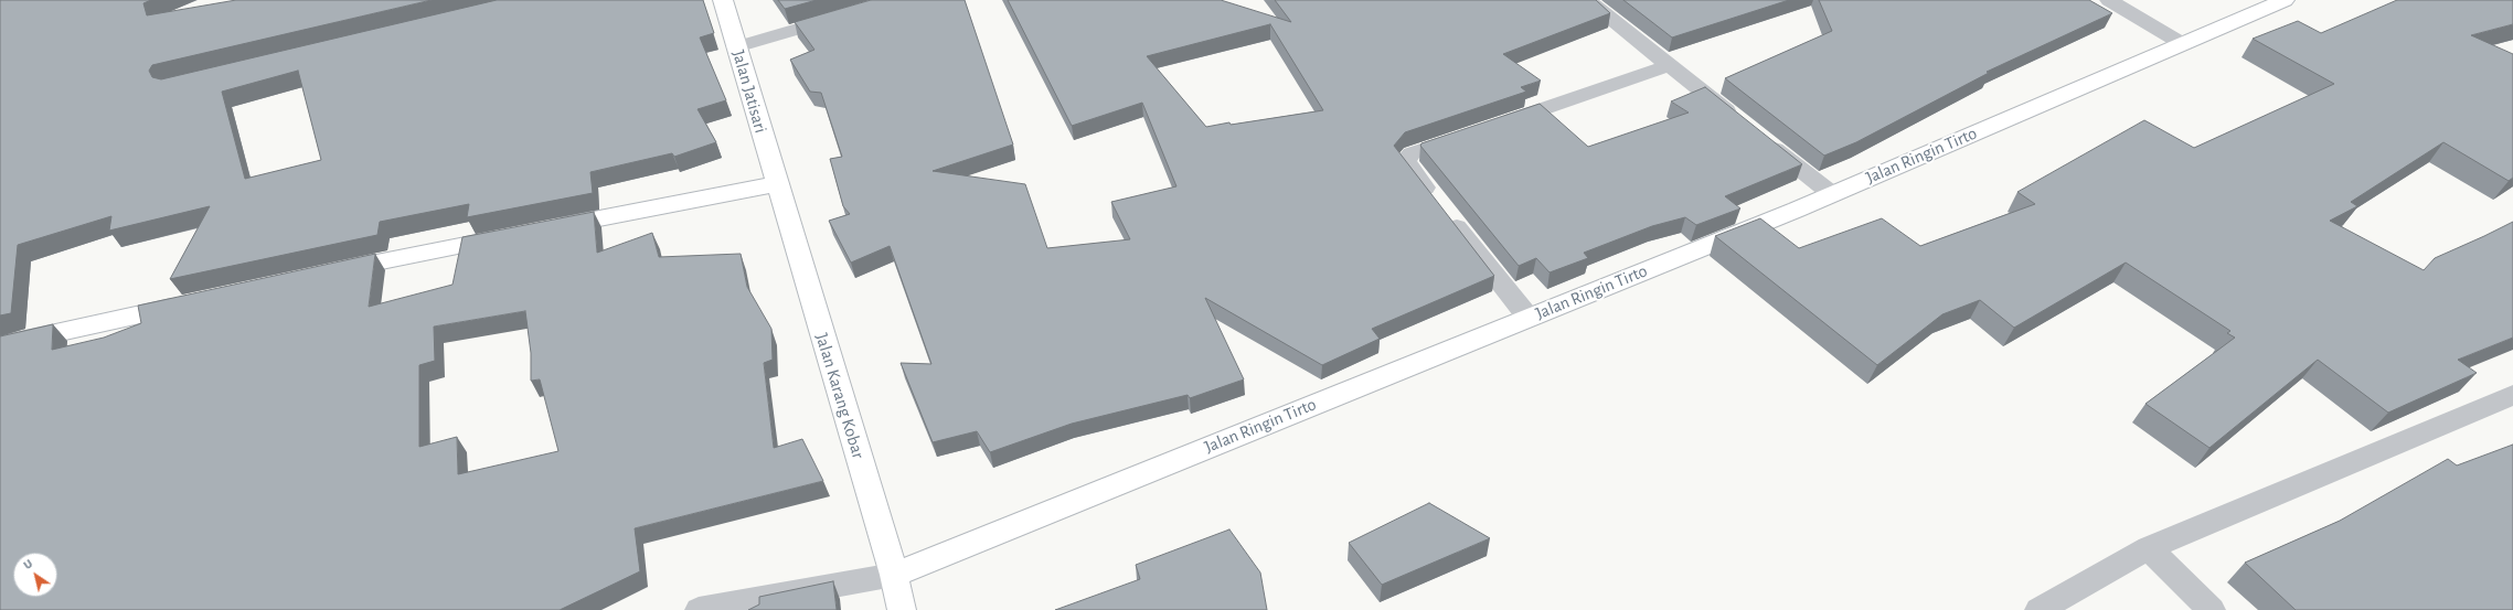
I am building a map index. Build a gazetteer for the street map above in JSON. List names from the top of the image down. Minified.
{"streets":{"street":["Jalan Jatisari","Jalan Ringin Tirto","Jalan Karang Kobar"]},"crossings":[["Jalan Jatisari","Jalan Karang Kobar"],["Jalan Ringin Tirto","Jalan Karang Kobar"]],"north":"top left"}
